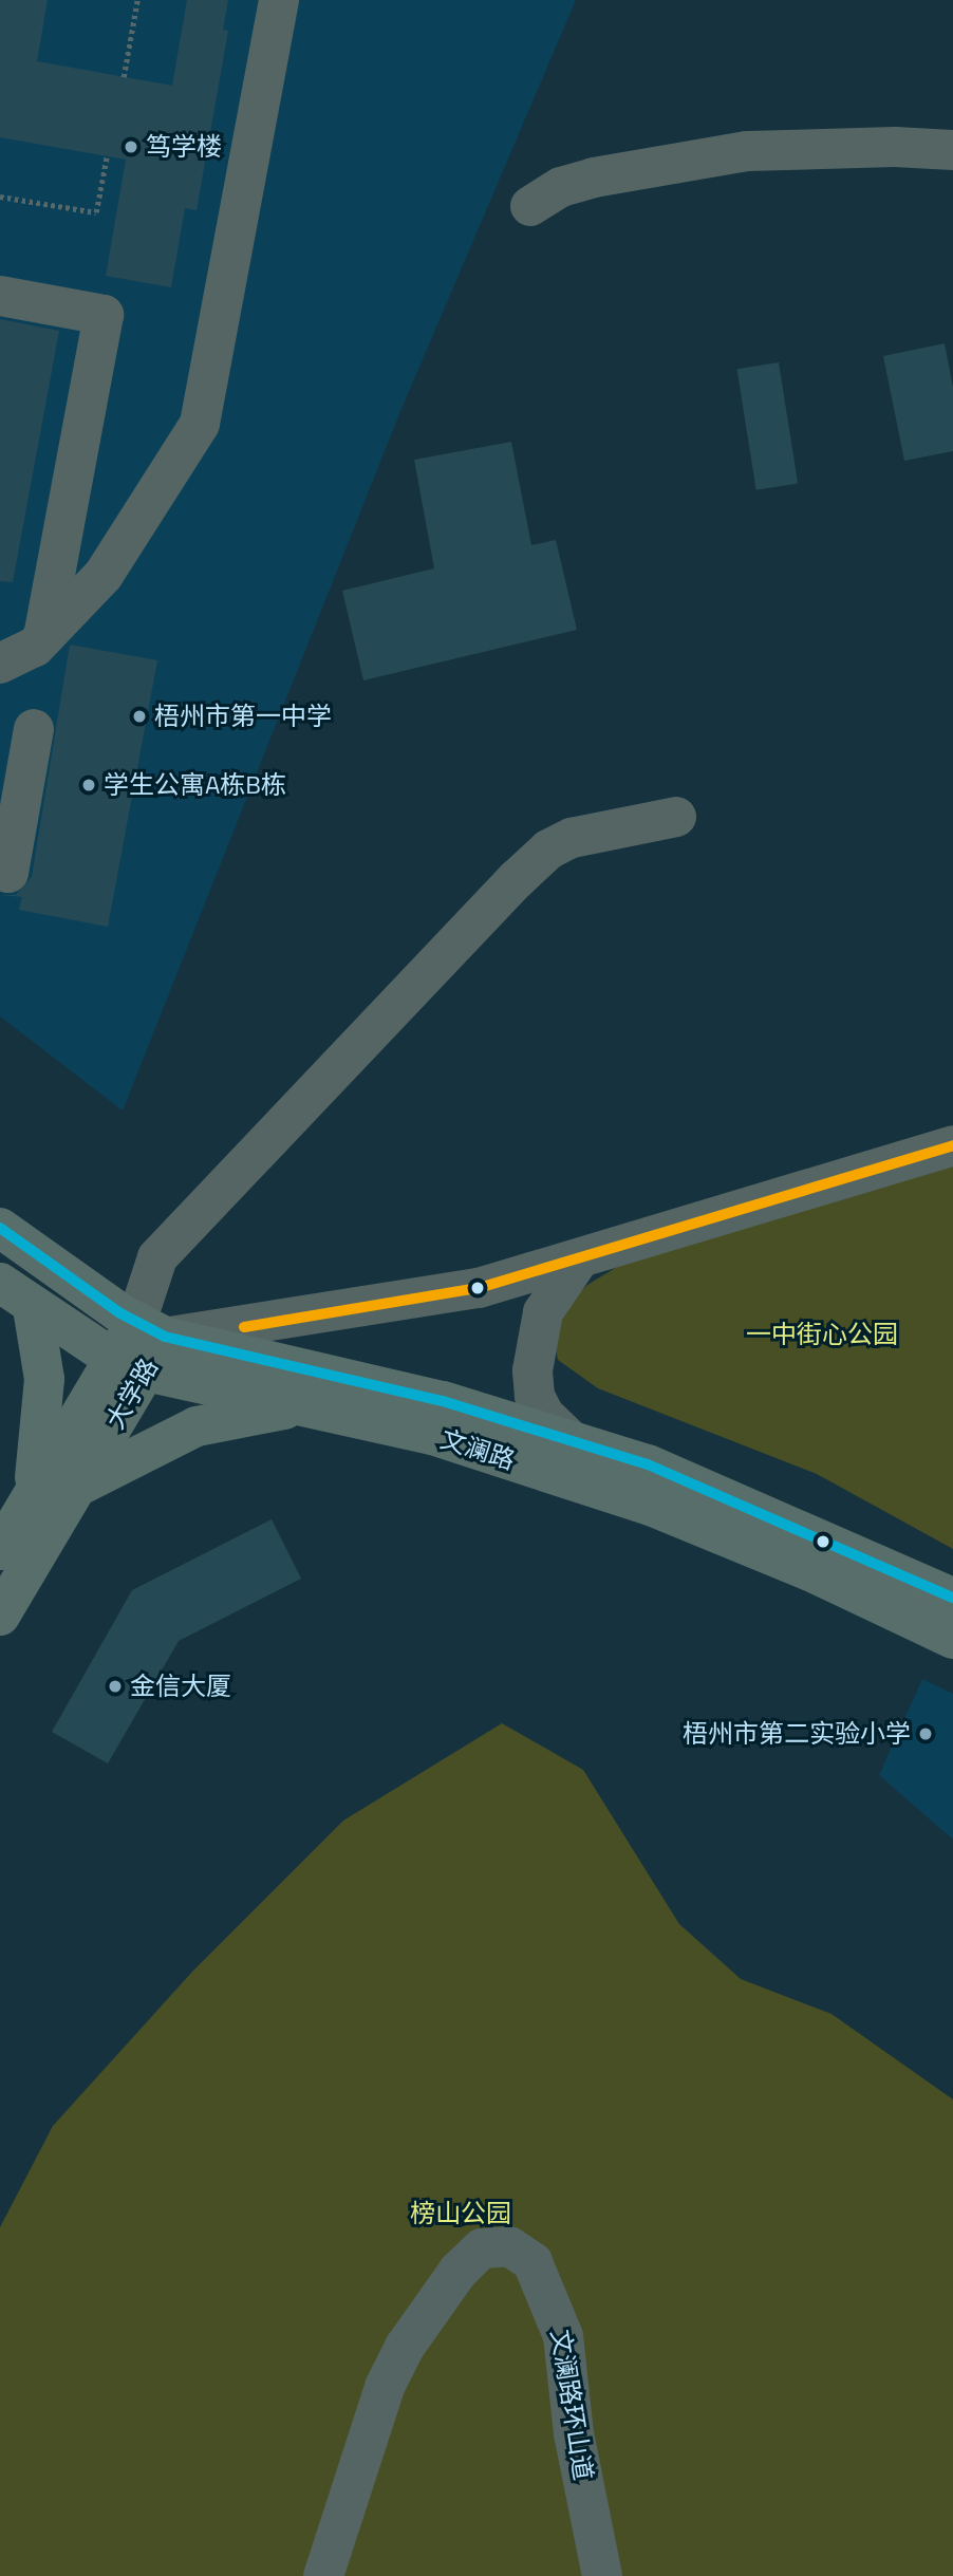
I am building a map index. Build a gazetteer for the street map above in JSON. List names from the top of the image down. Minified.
{"streets":{"main road":["大学路","文澜路"],"street":["文澜路环山道"]},"crossings":[["大学路","文澜路"]],"parks":["一中街心公园","榜山公园"],"places":["笃学楼","梧州市第一中学","学生公寓A栋B栋","金信大厦","梧州市第二实验小学"]}
